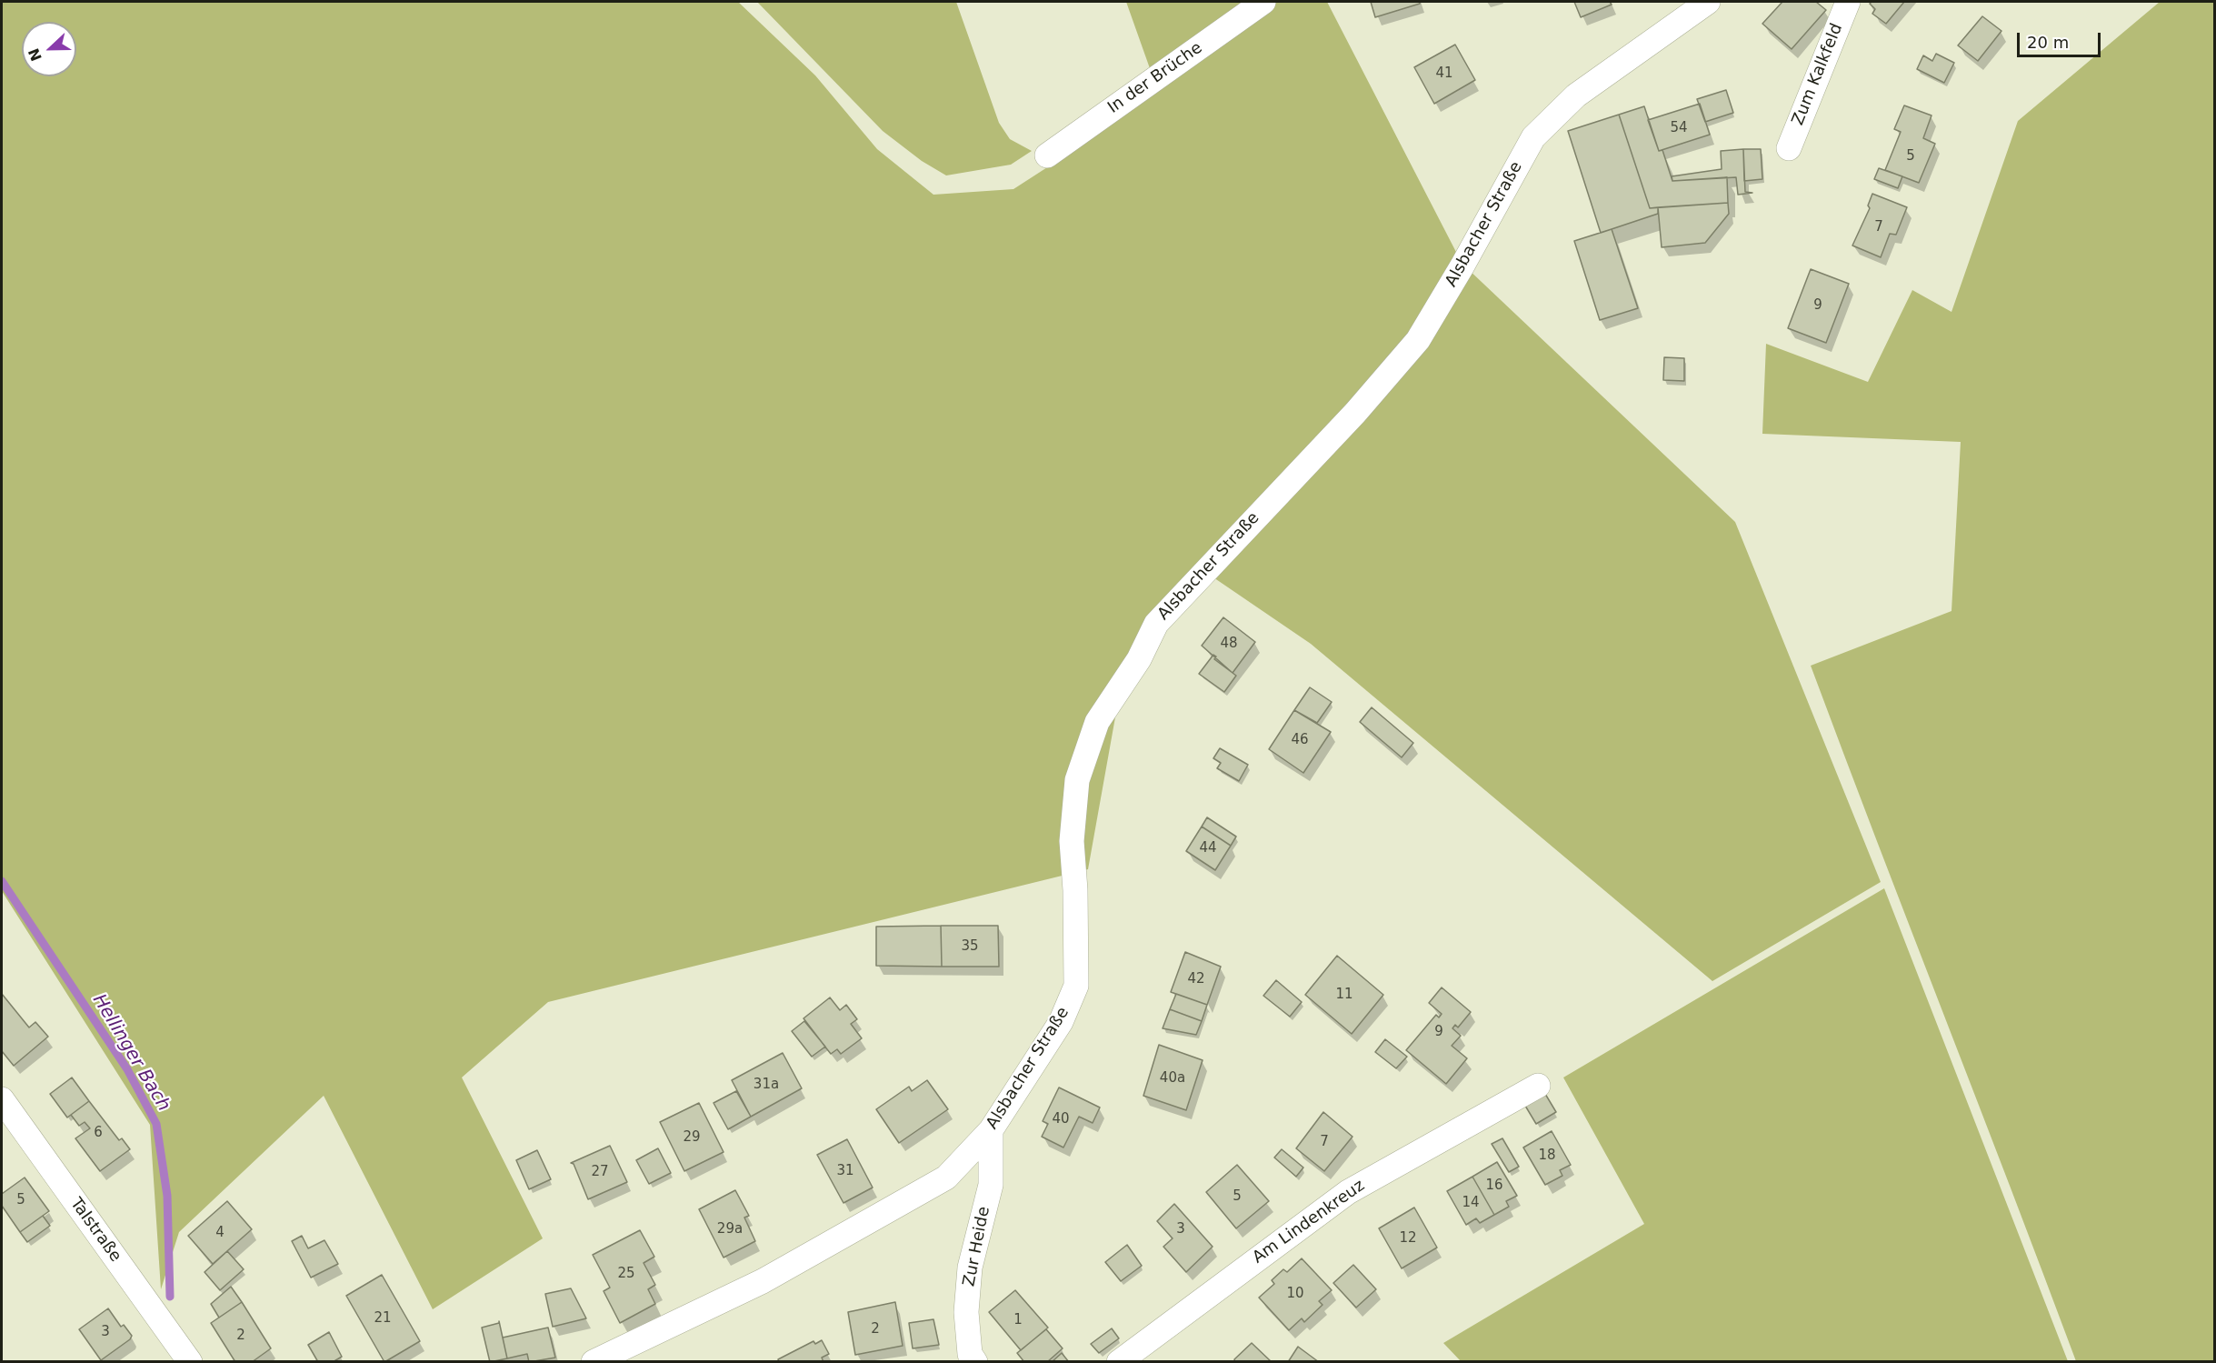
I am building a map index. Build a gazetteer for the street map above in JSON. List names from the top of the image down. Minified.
{"streets":{"street":["Zum Kalkfeld","In der Brüche","Alsbacher Straße","Am Lindenkreuz","Talstraße","Zur Heide"]},"crossings":[["Alsbacher Straße","Zur Heide"]],"water":["Hellinger Bach"],"house_numbers":["41","54","5","7","9","48","46","44","35","42","11","9","40a","31a","40","6","29","7","18","31","27","16","5","5","14","29a","3","4","12","25","10","21","1","2","3","2"],"scale_bar":"20 m","north":"left"}
